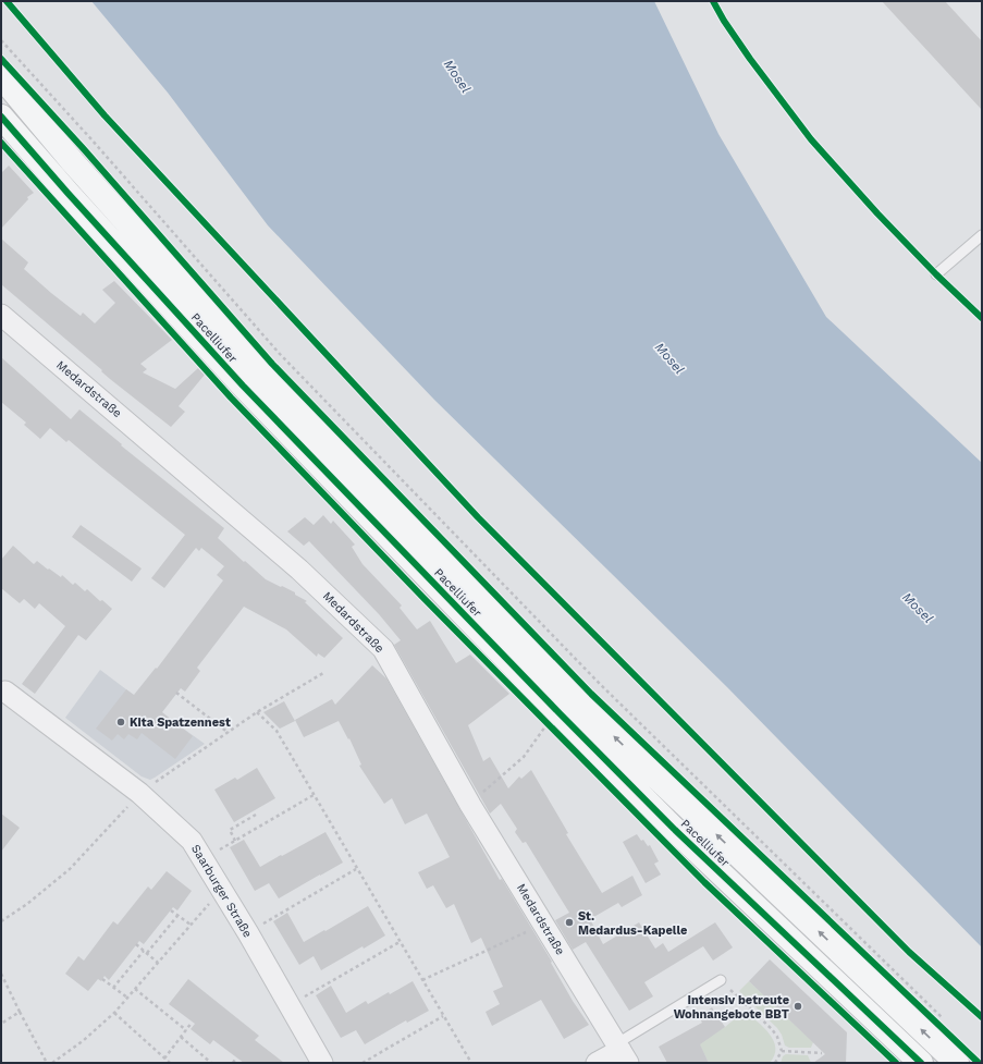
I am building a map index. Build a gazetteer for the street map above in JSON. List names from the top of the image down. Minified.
{"streets":{"main road":["Pacelliufer"],"street":["Medardstraße","Saarburger Straße"]},"water":["Mosel"],"places":["Kita Spatzennest","St. Medardus-Kapelle","Intensiv betreute Wohnangebote BBT"]}
